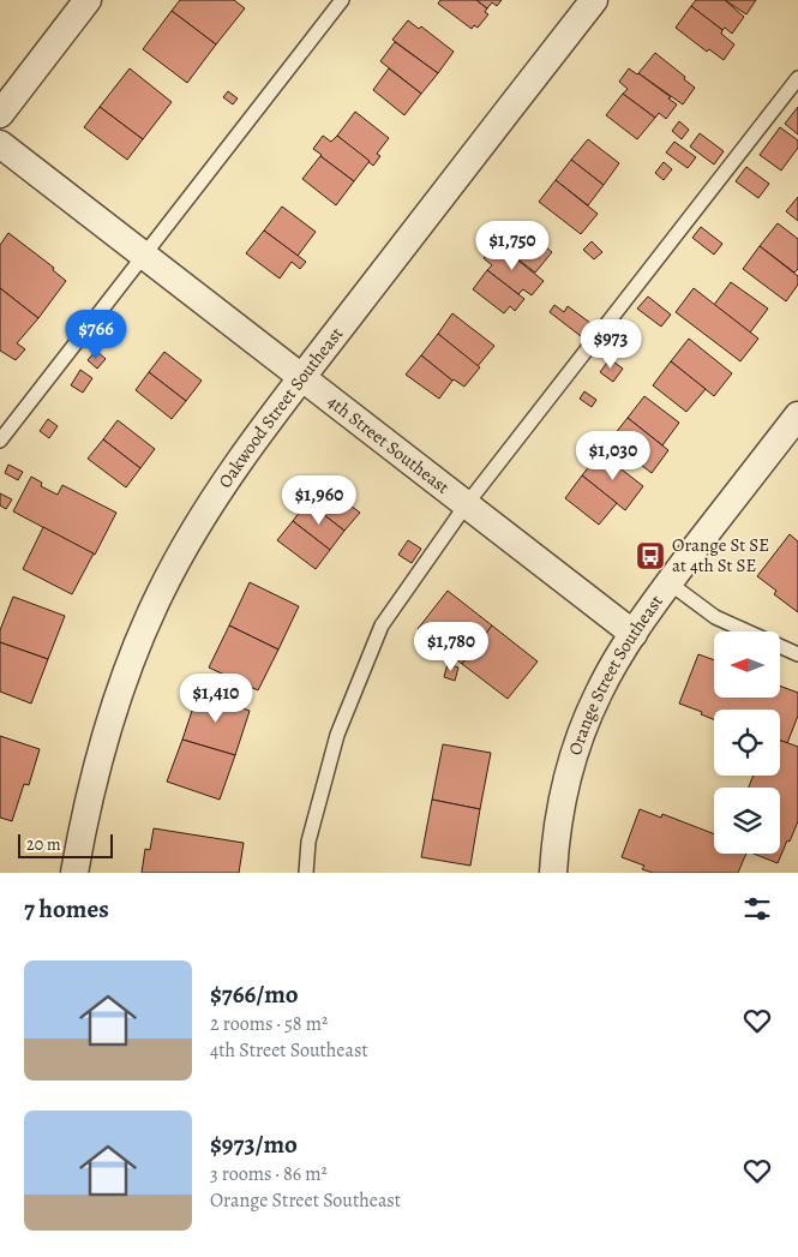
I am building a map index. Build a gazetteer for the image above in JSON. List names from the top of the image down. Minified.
{"streets":{"street":["Oakwood Street Southeast","4th Street Southeast","Orange Street Southeast"]},"crossings":[["Oakwood Street Southeast","4th Street Southeast"],["4th Street Southeast","Orange Street Southeast"]],"places":{"bus stop":["Orange St SE at 4th St SE"]},"scale_bar":"20 m","north":"left","page":{"price":["$1,750","$766","$973","$1,030","$1,960","$1,780","$1,410"],"scale":"20 m","heading":"7 homes","list":[{"name":"$766/mo","note":"2 rooms · 58 m² · 4th Street Southeast"},{"name":"$973/mo","note":"3 rooms · 86 m² · Orange Street Southeast"}]}}
